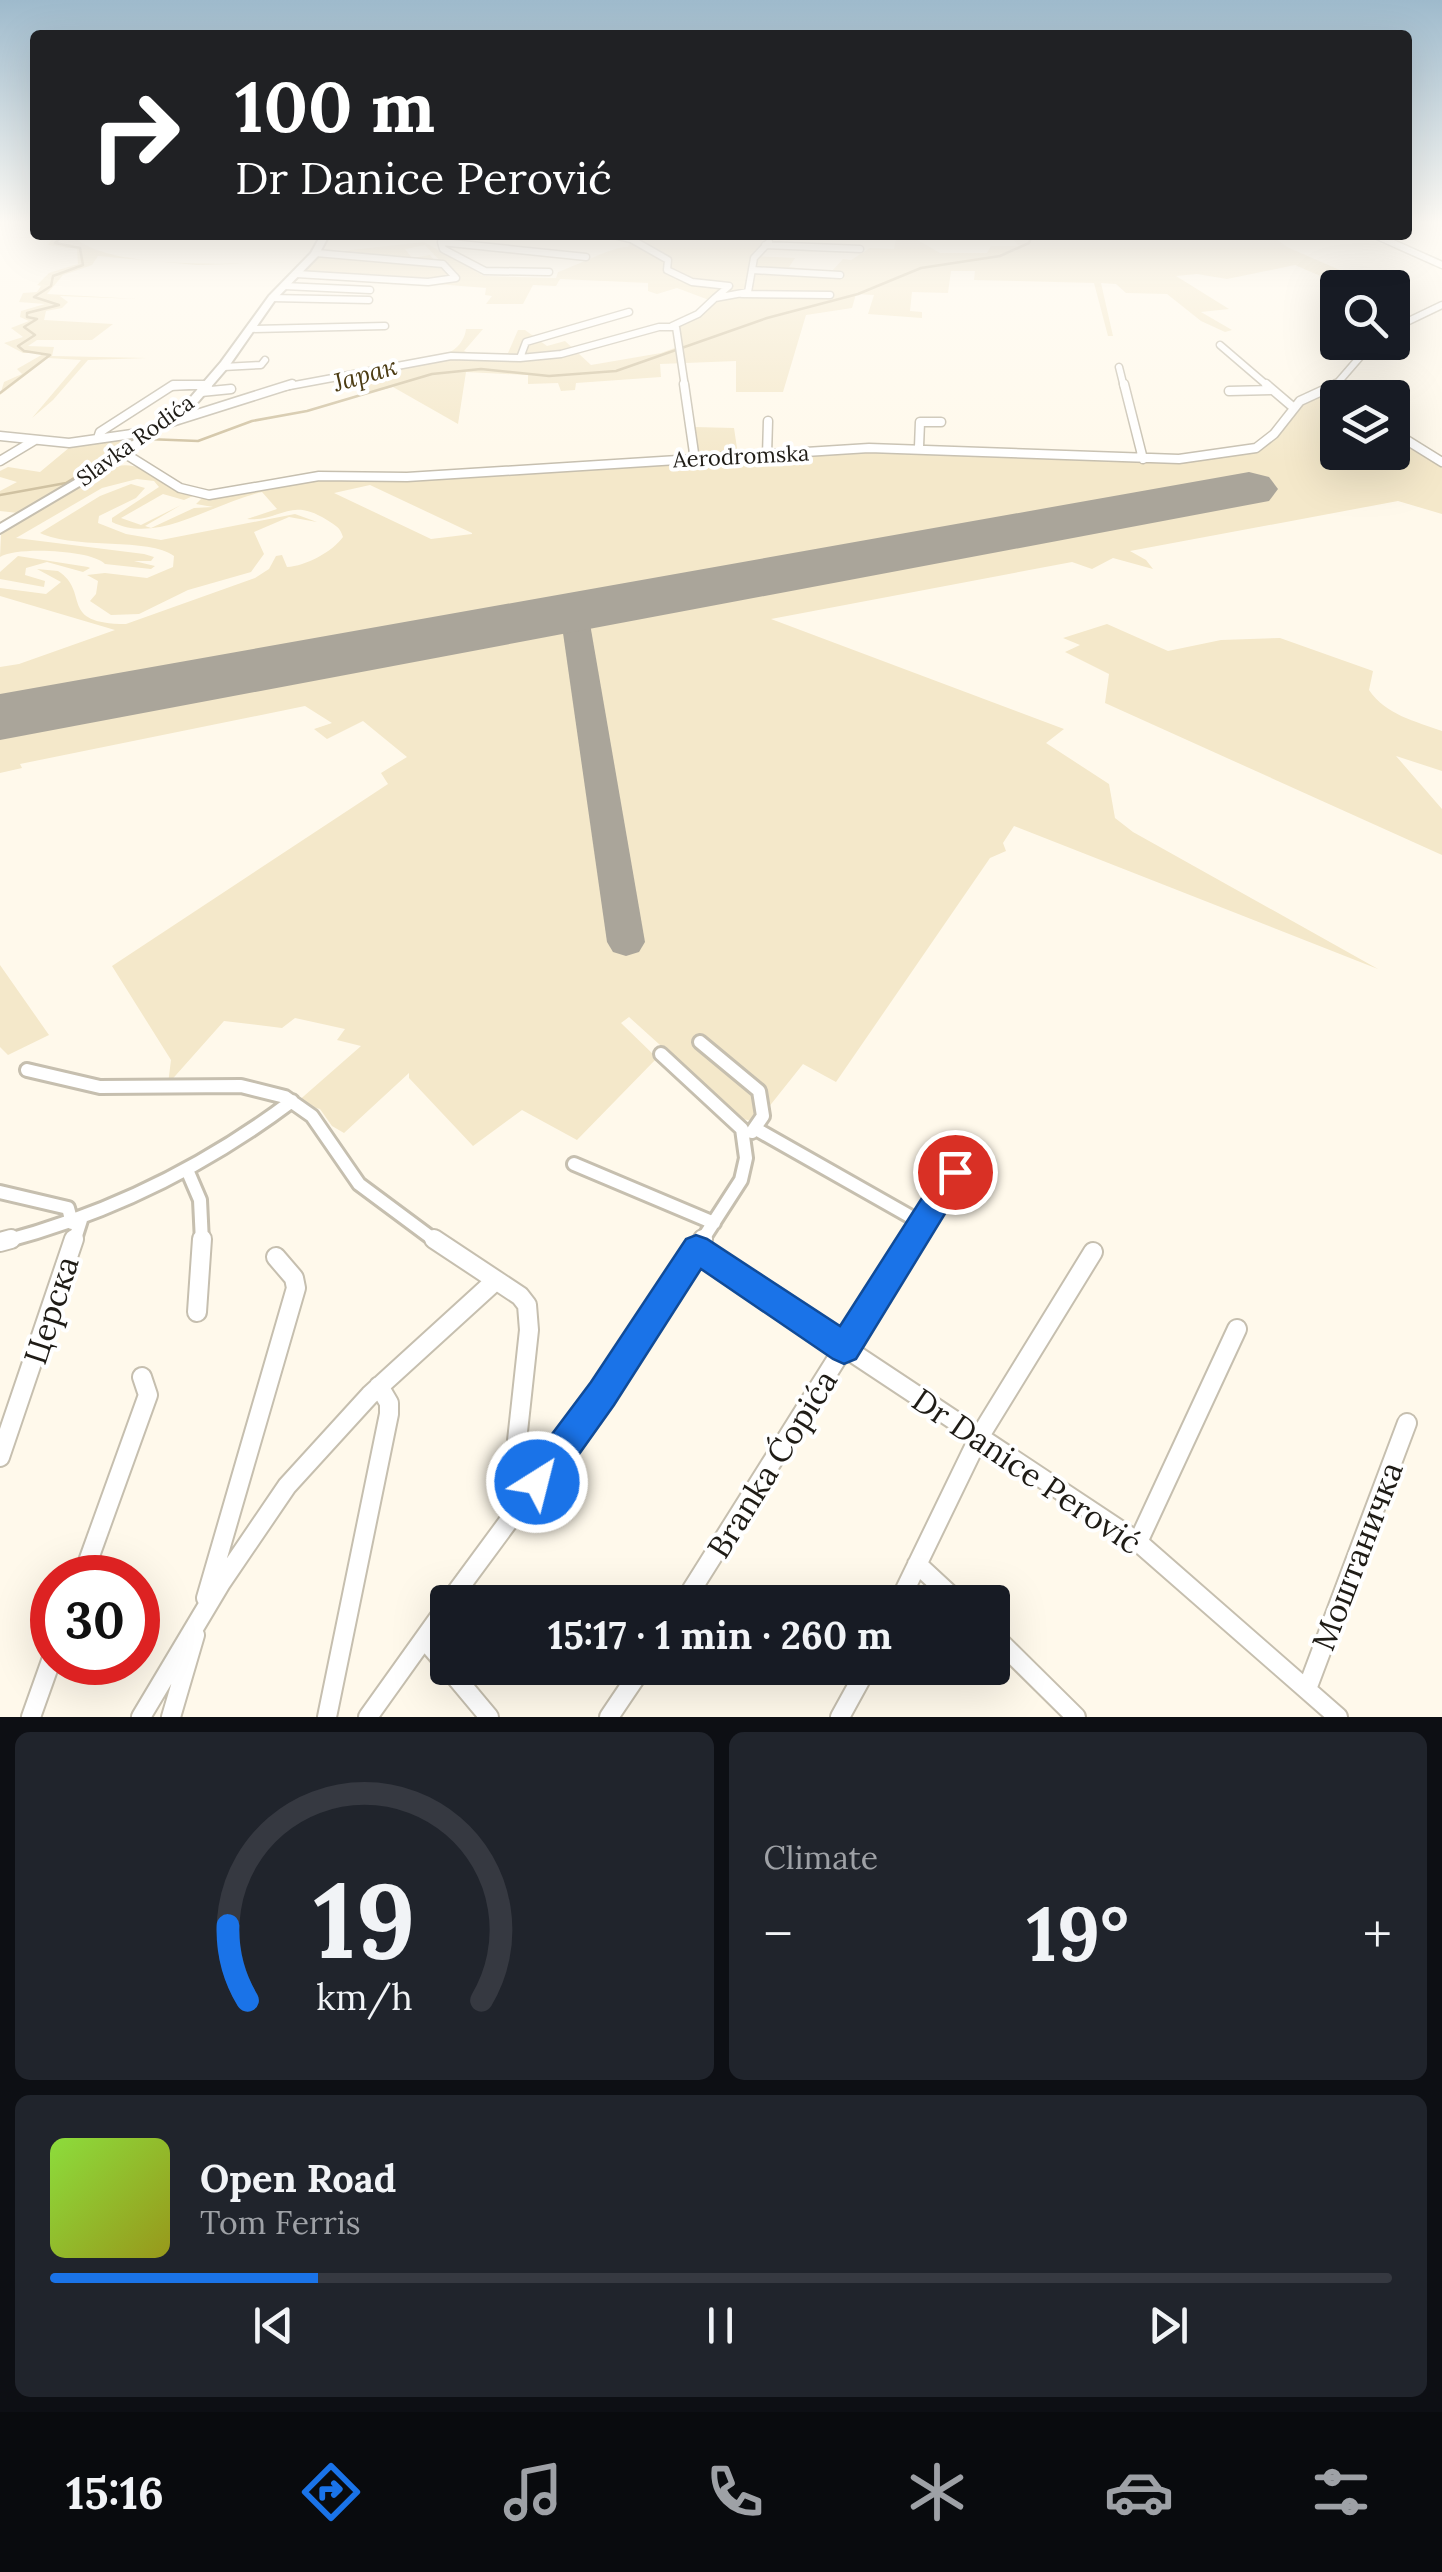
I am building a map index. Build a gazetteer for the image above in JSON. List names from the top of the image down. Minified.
{"streets":{"main road":["Slavka Rodića"],"street":["Aerodromska","Церска","Branka Ćopića","Dr Danice Perović","Моштаничка"]},"crossings":[["Slavka Rodića","Aerodromska"],["Branka Ćopića","Dr Danice Perović"],["Dr Danice Perović","Моштаничка"]],"water":["Јарак"],"page":{"turn":["100 m","Dr Danice Perović"],"limit":"30","trip":"15:17 · 1 min · 260 m","tile":"Climate","heat":["−","19°","+"],"song":["Open Road","Tom Ferris"],"tabs":"15:16","gauge":["19","km/h"]}}
